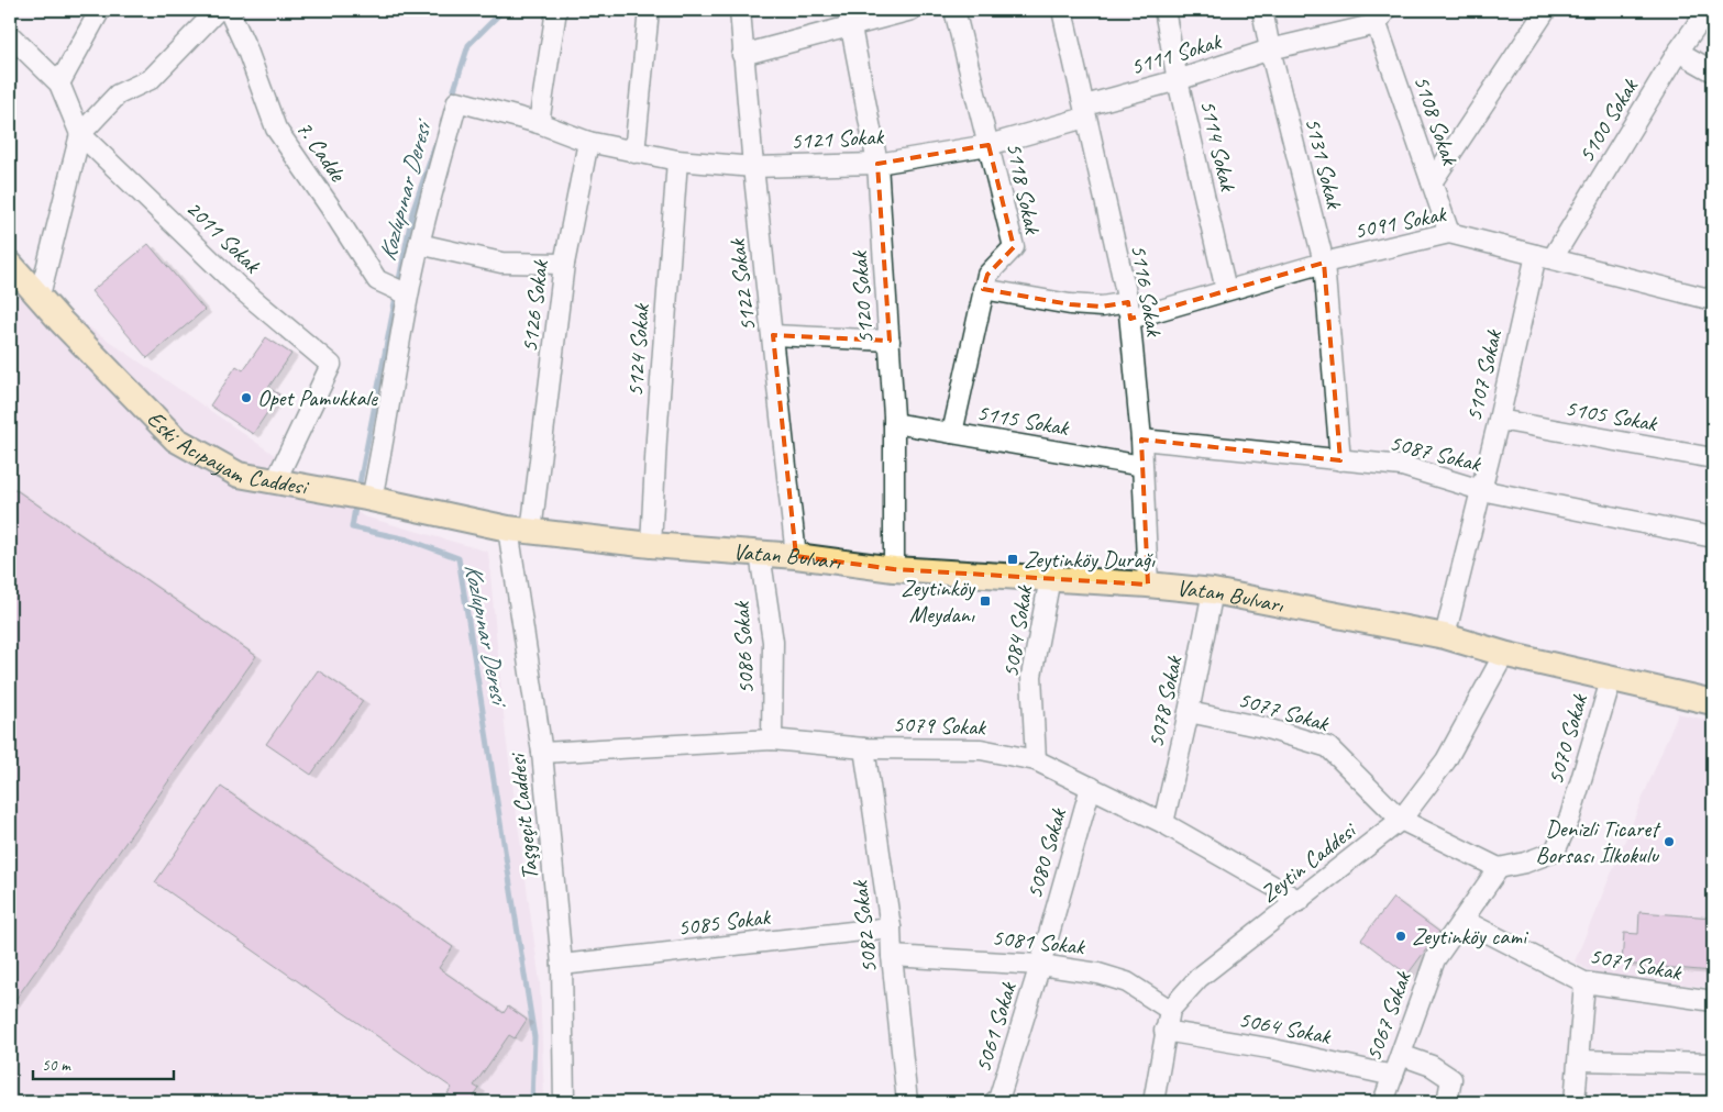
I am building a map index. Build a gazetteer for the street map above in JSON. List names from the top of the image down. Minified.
{"streets":{"main road":["Eski Acıpayam Caddesi","Vatan Bulvarı"],"street":["5111 Sokak","5108 Sokak","5100 Sokak","5121 Sokak","5114 Sokak","7. Cadde","5131 Sokak","5118 Sokak","5091 Sokak","2011 Sokak","5122 Sokak","5116 Sokak","5120 Sokak","5126 Sokak","5124 Sokak","5107 Sokak","5105 Sokak","5115 Sokak","5087 Sokak","5084 Sokak","5086 Sokak","5078 Sokak","5077 Sokak","5079 Sokak","5070 Sokak","Taşgeçit Caddesi","5080 Sokak","Zeytin Caddesi","5085 Sokak","5082 Sokak","5081 Sokak","5071 Sokak","5067 Sokak","5061 Sokak","5064 Sokak"]},"crossings":[["5111 Sokak","5108 Sokak"],["5111 Sokak","5121 Sokak"],["5111 Sokak","5114 Sokak"],["5111 Sokak","5131 Sokak"],["5111 Sokak","5116 Sokak"],["5108 Sokak","5091 Sokak"],["5100 Sokak","5091 Sokak"],["5100 Sokak","5107 Sokak"],["5121 Sokak","5118 Sokak"],["5121 Sokak","5122 Sokak"],["5121 Sokak","5116 Sokak"],["5121 Sokak","5120 Sokak"],["5121 Sokak","5126 Sokak"],["5121 Sokak","5124 Sokak"],["5114 Sokak","5091 Sokak"],["5131 Sokak","5091 Sokak"],["5131 Sokak","5087 Sokak"],["5118 Sokak","5091 Sokak"],["5118 Sokak","5115 Sokak"],["5091 Sokak","5116 Sokak"],["5091 Sokak","5107 Sokak"],["2011 Sokak","Eski Acıpayam Caddesi"],["5122 Sokak","Vatan Bulvarı"],["5116 Sokak","5115 Sokak"],["5116 Sokak","5087 Sokak"],["5116 Sokak","Vatan Bulvarı"],["5120 Sokak","5115 Sokak"],["5120 Sokak","Vatan Bulvarı"],["5126 Sokak","Eski Acıpayam Caddesi"],["5126 Sokak","Vatan Bulvarı"],["5126 Sokak","Taşgeçit Caddesi"],["5124 Sokak","Vatan Bulvarı"],["5107 Sokak","5105 Sokak"],["5107 Sokak","5087 Sokak"],["5107 Sokak","Vatan Bulvarı"],["Eski Acıpayam Caddesi","Vatan Bulvarı"],["Eski Acıpayam Caddesi","Taşgeçit Caddesi"],["Vatan Bulvarı","5084 Sokak"],["Vatan Bulvarı","5086 Sokak"],["Vatan Bulvarı","5078 Sokak"],["Vatan Bulvarı","5070 Sokak"],["Vatan Bulvarı","Taşgeçit Caddesi"],["Vatan Bulvarı","Zeytin Caddesi"],["5084 Sokak","5079 Sokak"],["5086 Sokak","5079 Sokak"],["5078 Sokak","5077 Sokak"],["5078 Sokak","5079 Sokak"],["5077 Sokak","5070 Sokak"],["5077 Sokak","Zeytin Caddesi"],["5077 Sokak","5067 Sokak"],["5079 Sokak","Taşgeçit Caddesi"],["5079 Sokak","5080 Sokak"],["5079 Sokak","Zeytin Caddesi"],["5079 Sokak","5082 Sokak"],["5070 Sokak","5067 Sokak"],["Taşgeçit Caddesi","5085 Sokak"],["5080 Sokak","5081 Sokak"],["5080 Sokak","5061 Sokak"],["Zeytin Caddesi","5081 Sokak"],["Zeytin Caddesi","5064 Sokak"],["5085 Sokak","5082 Sokak"],["5082 Sokak","5081 Sokak"],["5081 Sokak","5061 Sokak"],["5071 Sokak","5067 Sokak"],["5067 Sokak","5064 Sokak"]],"water":["Kozlupınar Deresi"],"places":{"other":["Opet Pamukkale","Denizli Ticaret Borsası İlkokulu","Zeytinköy cami"],"transit":["Zeytinköy Durağı","Zeytinköy Meydanı"]},"scale_bar":"50 m"}
